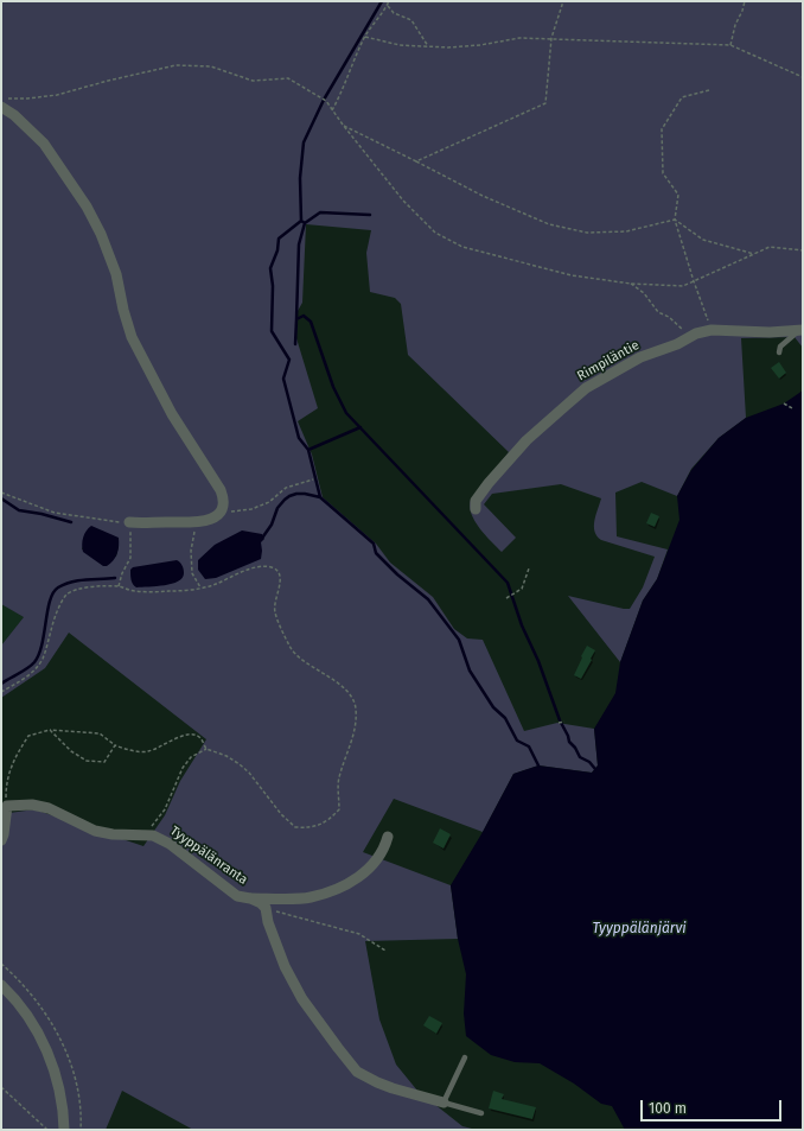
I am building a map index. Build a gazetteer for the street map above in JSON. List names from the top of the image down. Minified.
{"streets":{"street":["Rimpiläntie","Tyyppälänranta"]},"water":["Tyyppälänjärvi"],"scale_bar":"100 m"}
